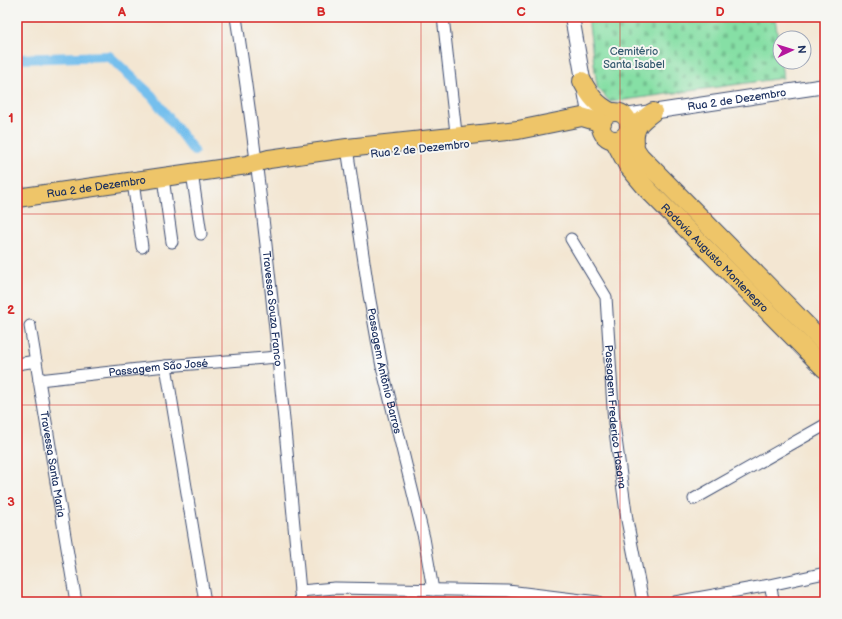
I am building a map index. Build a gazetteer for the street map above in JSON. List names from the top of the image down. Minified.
{"streets":{"main road":["Rua 2 de Dezembro","Rodovia Augusto Montenegro"],"street":["Travessa Souza Franco","Passagem São José","Passagem Antônio Barros","Passagem Frederico Hosana","Travessa Santa Maria"]},"crossings":[["Rua 2 de Dezembro","Travessa Souza Franco"],["Rua 2 de Dezembro","Passagem Antônio Barros"],["Travessa Souza Franco","Passagem São José"],["Passagem São José","Travessa Santa Maria"]],"parks":["Cemitério Santa Isabel"],"north":"right","grid":{"columns":["A","B","C","D"],"rows":["1","2","3"]}}
